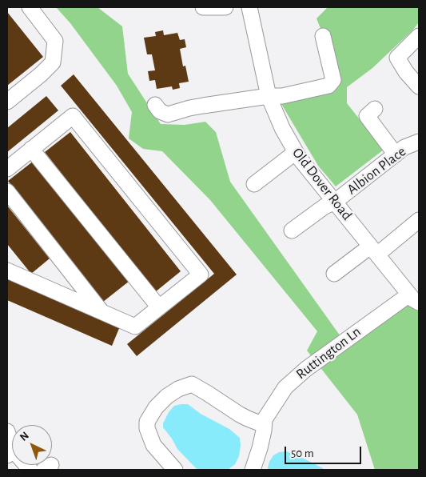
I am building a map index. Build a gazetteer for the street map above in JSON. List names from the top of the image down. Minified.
{"streets":{"street":["Albion Place","Old Dover Road","Ruttington Ln"]},"crossings":[["Albion Place","Old Dover Road"],["Old Dover Road","Ruttington Ln"]],"scale_bar":"50 m","north":"top left"}
